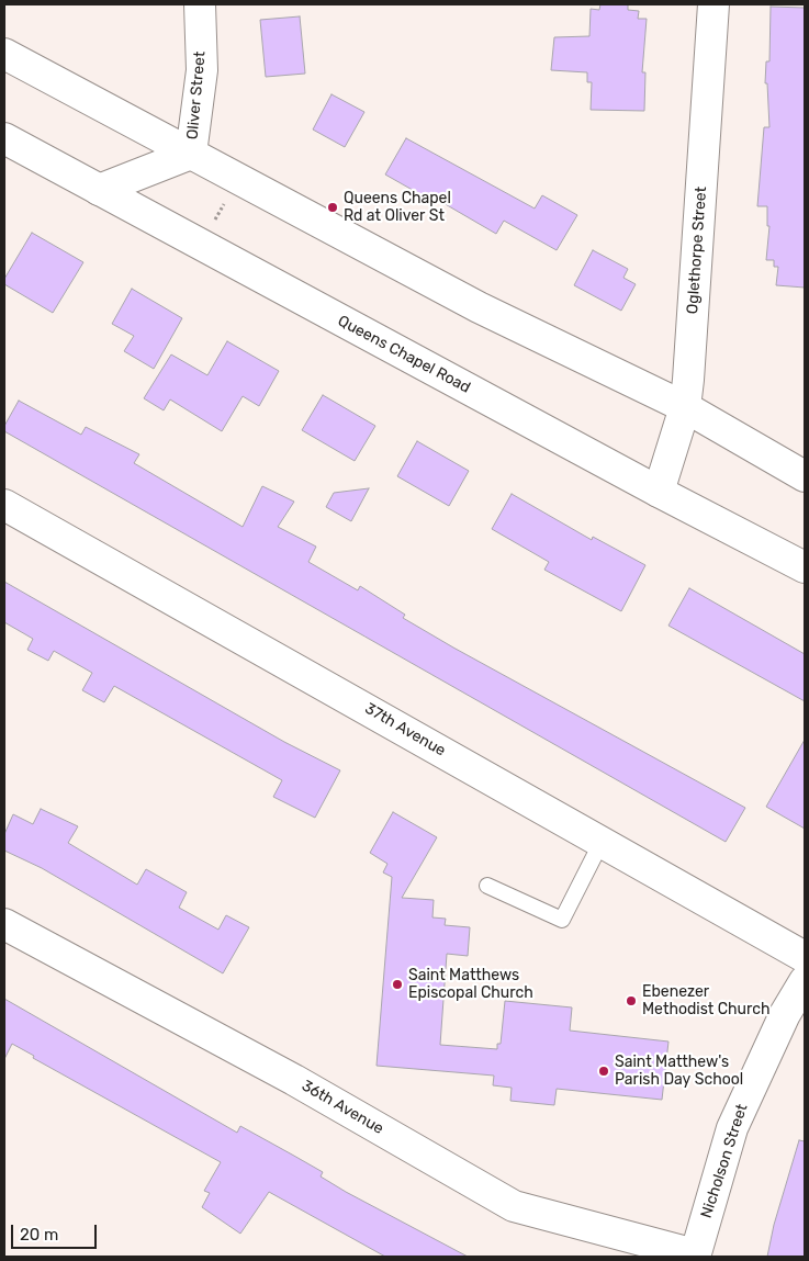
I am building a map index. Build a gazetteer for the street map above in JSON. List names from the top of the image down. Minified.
{"streets":{"street":["Oliver Street","Oglethorpe Street","Queens Chapel Road","37th Avenue","36th Avenue","Nicholson Street"]},"crossings":[["Oglethorpe Street","Queens Chapel Road"],["36th Avenue","Nicholson Street"]],"places":["Queens Chapel Rd at Oliver St","Saint Matthews Episcopal Church","Ebenezer Methodist Church","Saint Matthew's Parish Day School"],"scale_bar":"20 m"}
